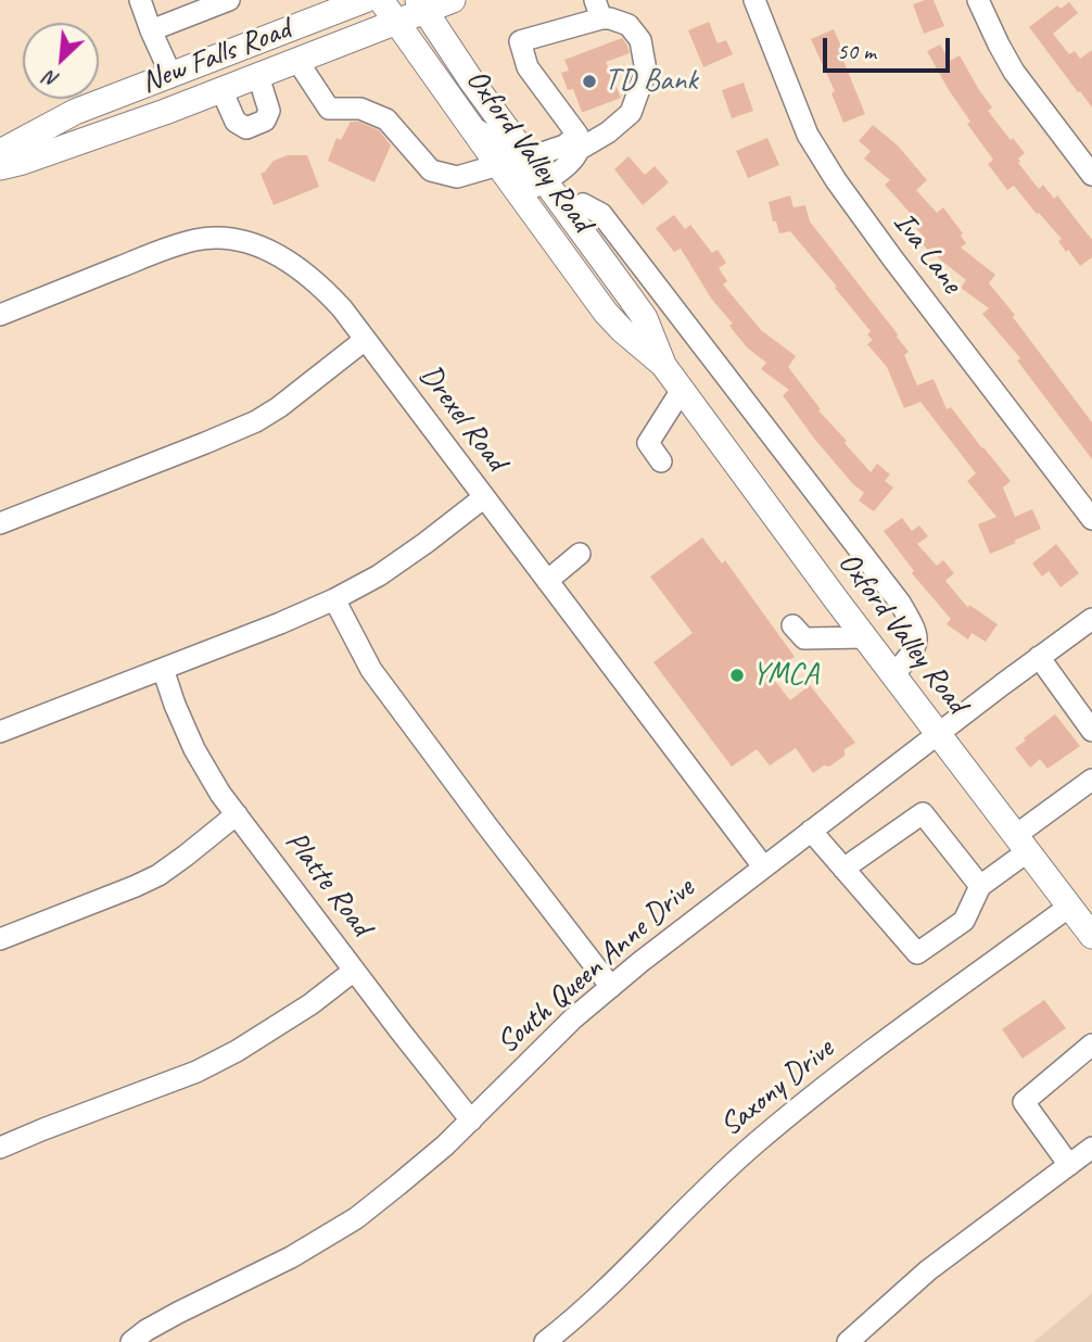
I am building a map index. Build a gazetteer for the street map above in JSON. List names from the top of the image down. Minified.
{"streets":{"main road":["New Falls Road","Oxford Valley Road"],"street":["Iva Lane","Drexel Road","Platte Road","South Queen Anne Drive","Saxony Drive"]},"crossings":[["New Falls Road","Oxford Valley Road"],["Oxford Valley Road","South Queen Anne Drive"],["Oxford Valley Road","Saxony Drive"],["Drexel Road","South Queen Anne Drive"],["Platte Road","South Queen Anne Drive"]],"places":["TD Bank","YMCA"],"scale_bar":"50 m","north":"bottom left"}
